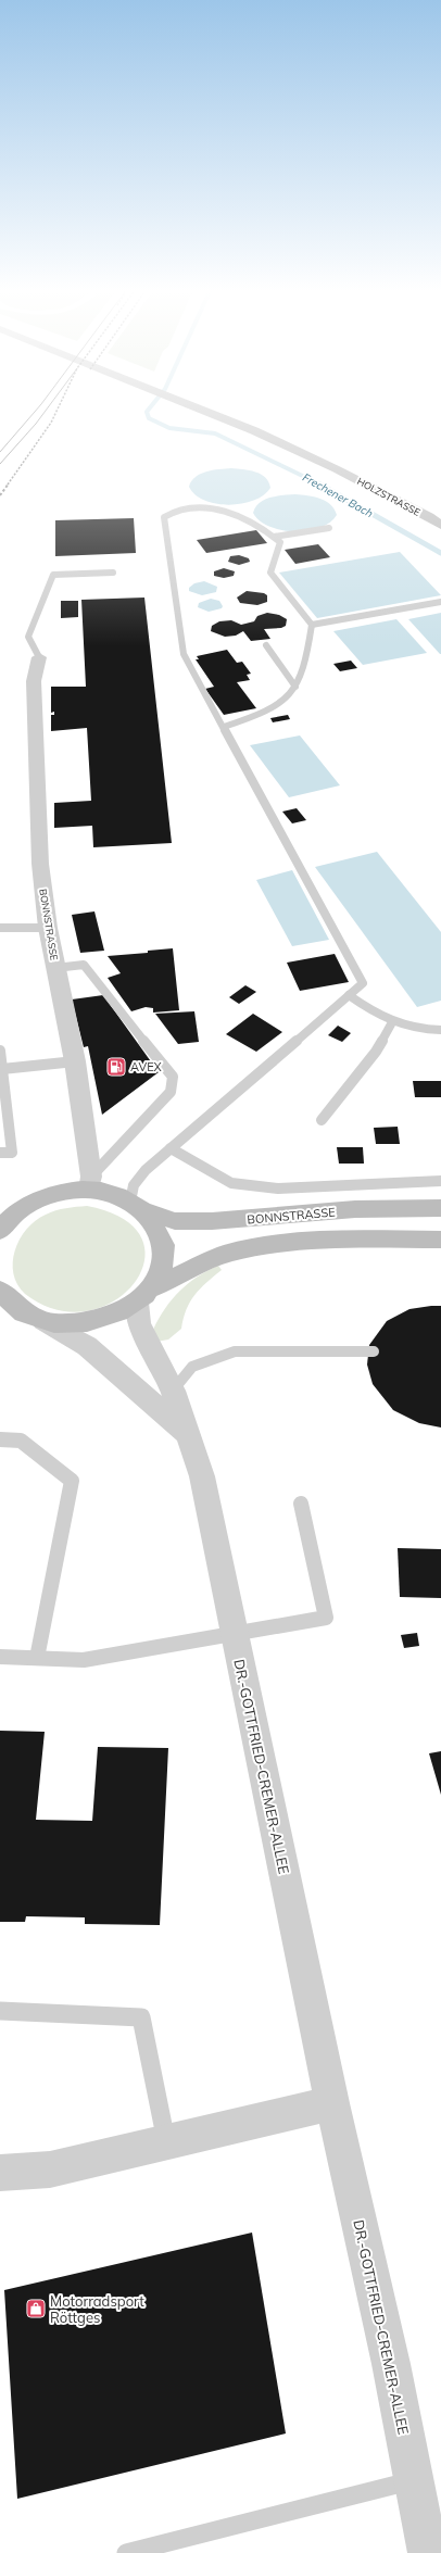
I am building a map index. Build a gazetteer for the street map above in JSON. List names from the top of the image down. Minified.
{"streets":{"main road":["HOLZSTRASSE","BONNSTRASSE"],"street":["DR.-GOTTFRIED-CREMER-ALLEE"]},"water":["Frechener Bach"],"places":{"fuel station":["AVEX"],"shop":["Motorradsport Röttges"]}}
